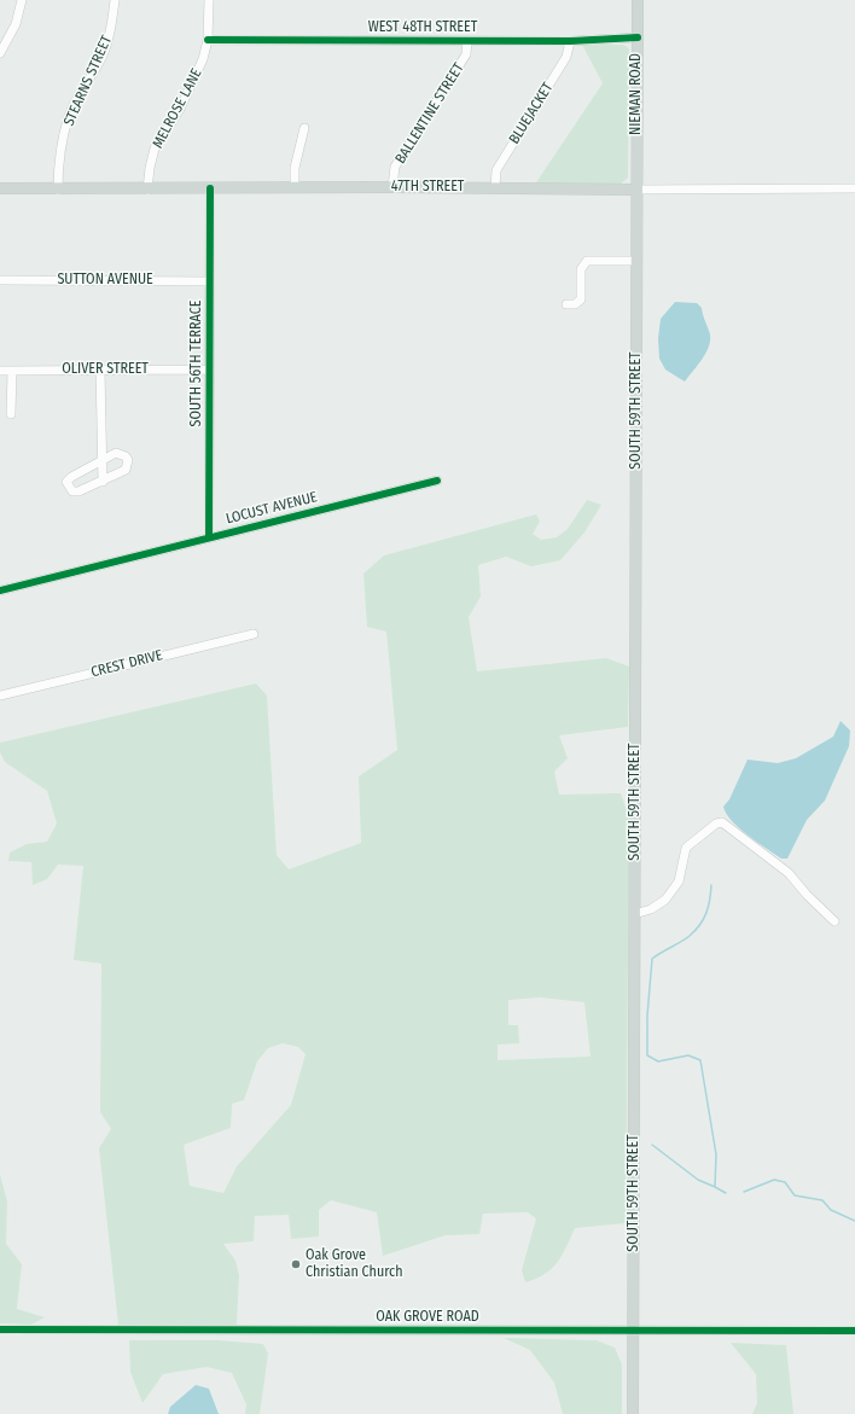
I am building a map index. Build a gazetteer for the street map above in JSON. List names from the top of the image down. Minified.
{"streets":{"main road":["NIEMAN ROAD","47TH STREET","SOUTH 59TH STREET"],"street":["WEST 48TH STREET","STEARNS STREET","MELROSE LANE","BALLENTINE STREET","BLUEJACKET","SUTTON AVENUE","SOUTH 56TH TERRACE","OLIVER STREET","LOCUST AVENUE","CREST DRIVE","OAK GROVE ROAD"]},"crossings":[["WEST 48TH STREET","NIEMAN ROAD"],["WEST 48TH STREET","MELROSE LANE"],["WEST 48TH STREET","BALLENTINE STREET"],["WEST 48TH STREET","BLUEJACKET"],["STEARNS STREET","47TH STREET"],["NIEMAN ROAD","47TH STREET"],["NIEMAN ROAD","SOUTH 59TH STREET"],["MELROSE LANE","47TH STREET"],["BALLENTINE STREET","47TH STREET"],["BLUEJACKET","47TH STREET"],["47TH STREET","SOUTH 56TH TERRACE"],["47TH STREET","SOUTH 59TH STREET"],["SUTTON AVENUE","SOUTH 56TH TERRACE"],["SOUTH 56TH TERRACE","OLIVER STREET"],["SOUTH 56TH TERRACE","LOCUST AVENUE"],["SOUTH 59TH STREET","OAK GROVE ROAD"]],"places":["Oak Grove Christian Church"]}
